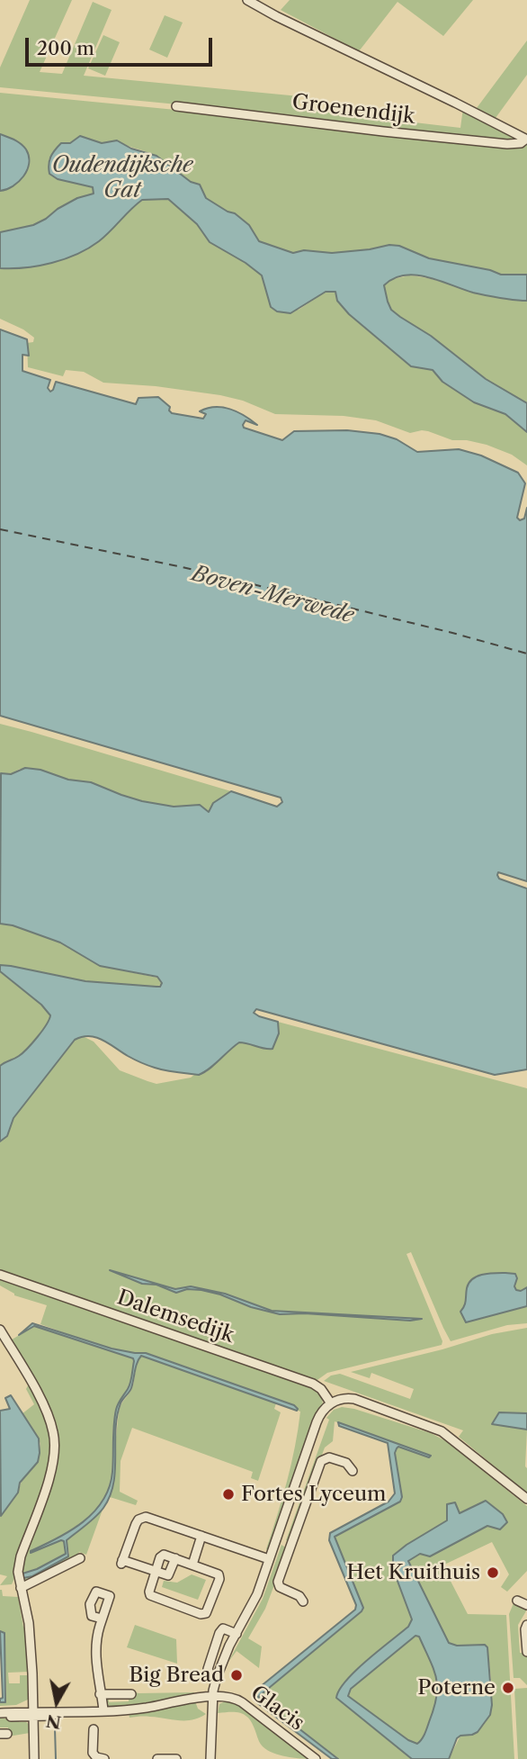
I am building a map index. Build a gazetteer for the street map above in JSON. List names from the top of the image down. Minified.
{"streets":{"street":["Groenendijk","Dalemsedijk","Glacis"]},"water":["Oudendijksche Gat","Boven-Merwede"],"places":["Fortes Lyceum","Het Kruithuis","Big Bread","Poterne"],"scale_bar":"200 m","north":"bottom"}
